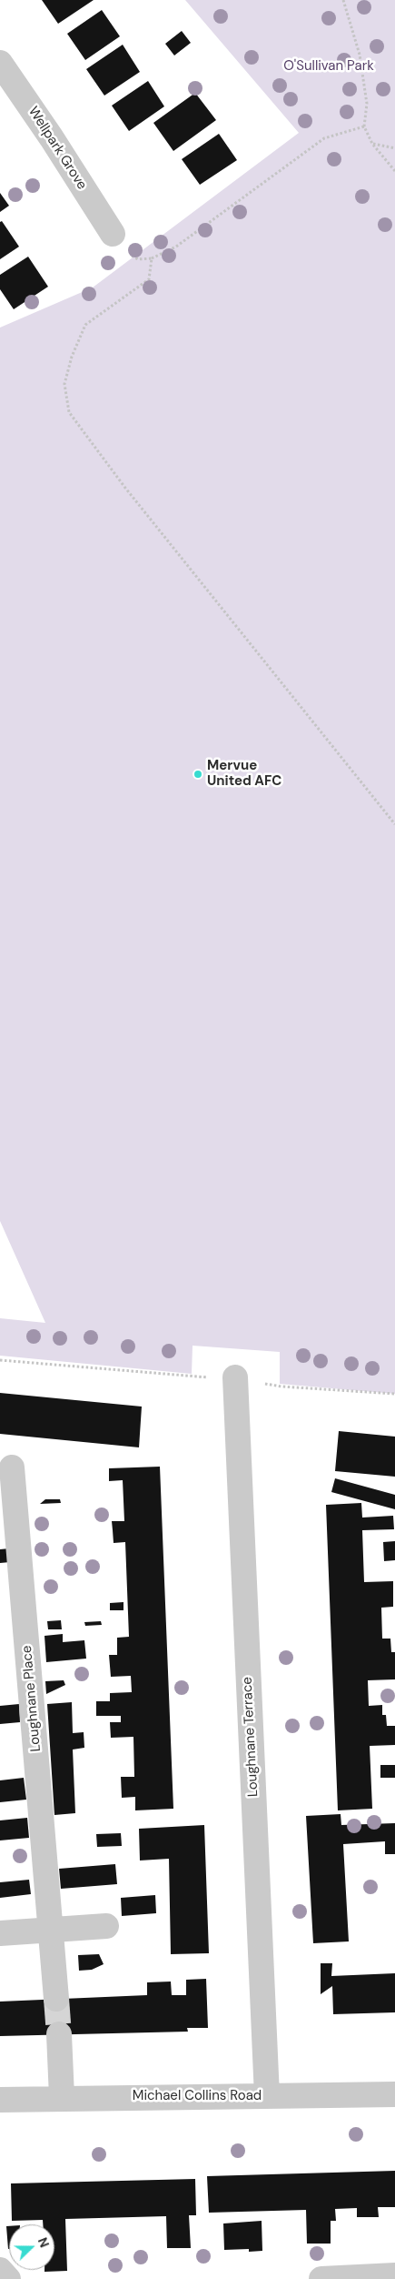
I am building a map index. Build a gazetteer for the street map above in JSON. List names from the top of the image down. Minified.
{"streets":{"street":["Wellpark Grove","Loughnane Place","Loughnane Terrace","Michael Collins Road"]},"crossings":[["Loughnane Terrace","Michael Collins Road"]],"parks":["O'Sullivan Park"],"places":["Mervue United AFC"],"north":"right"}
